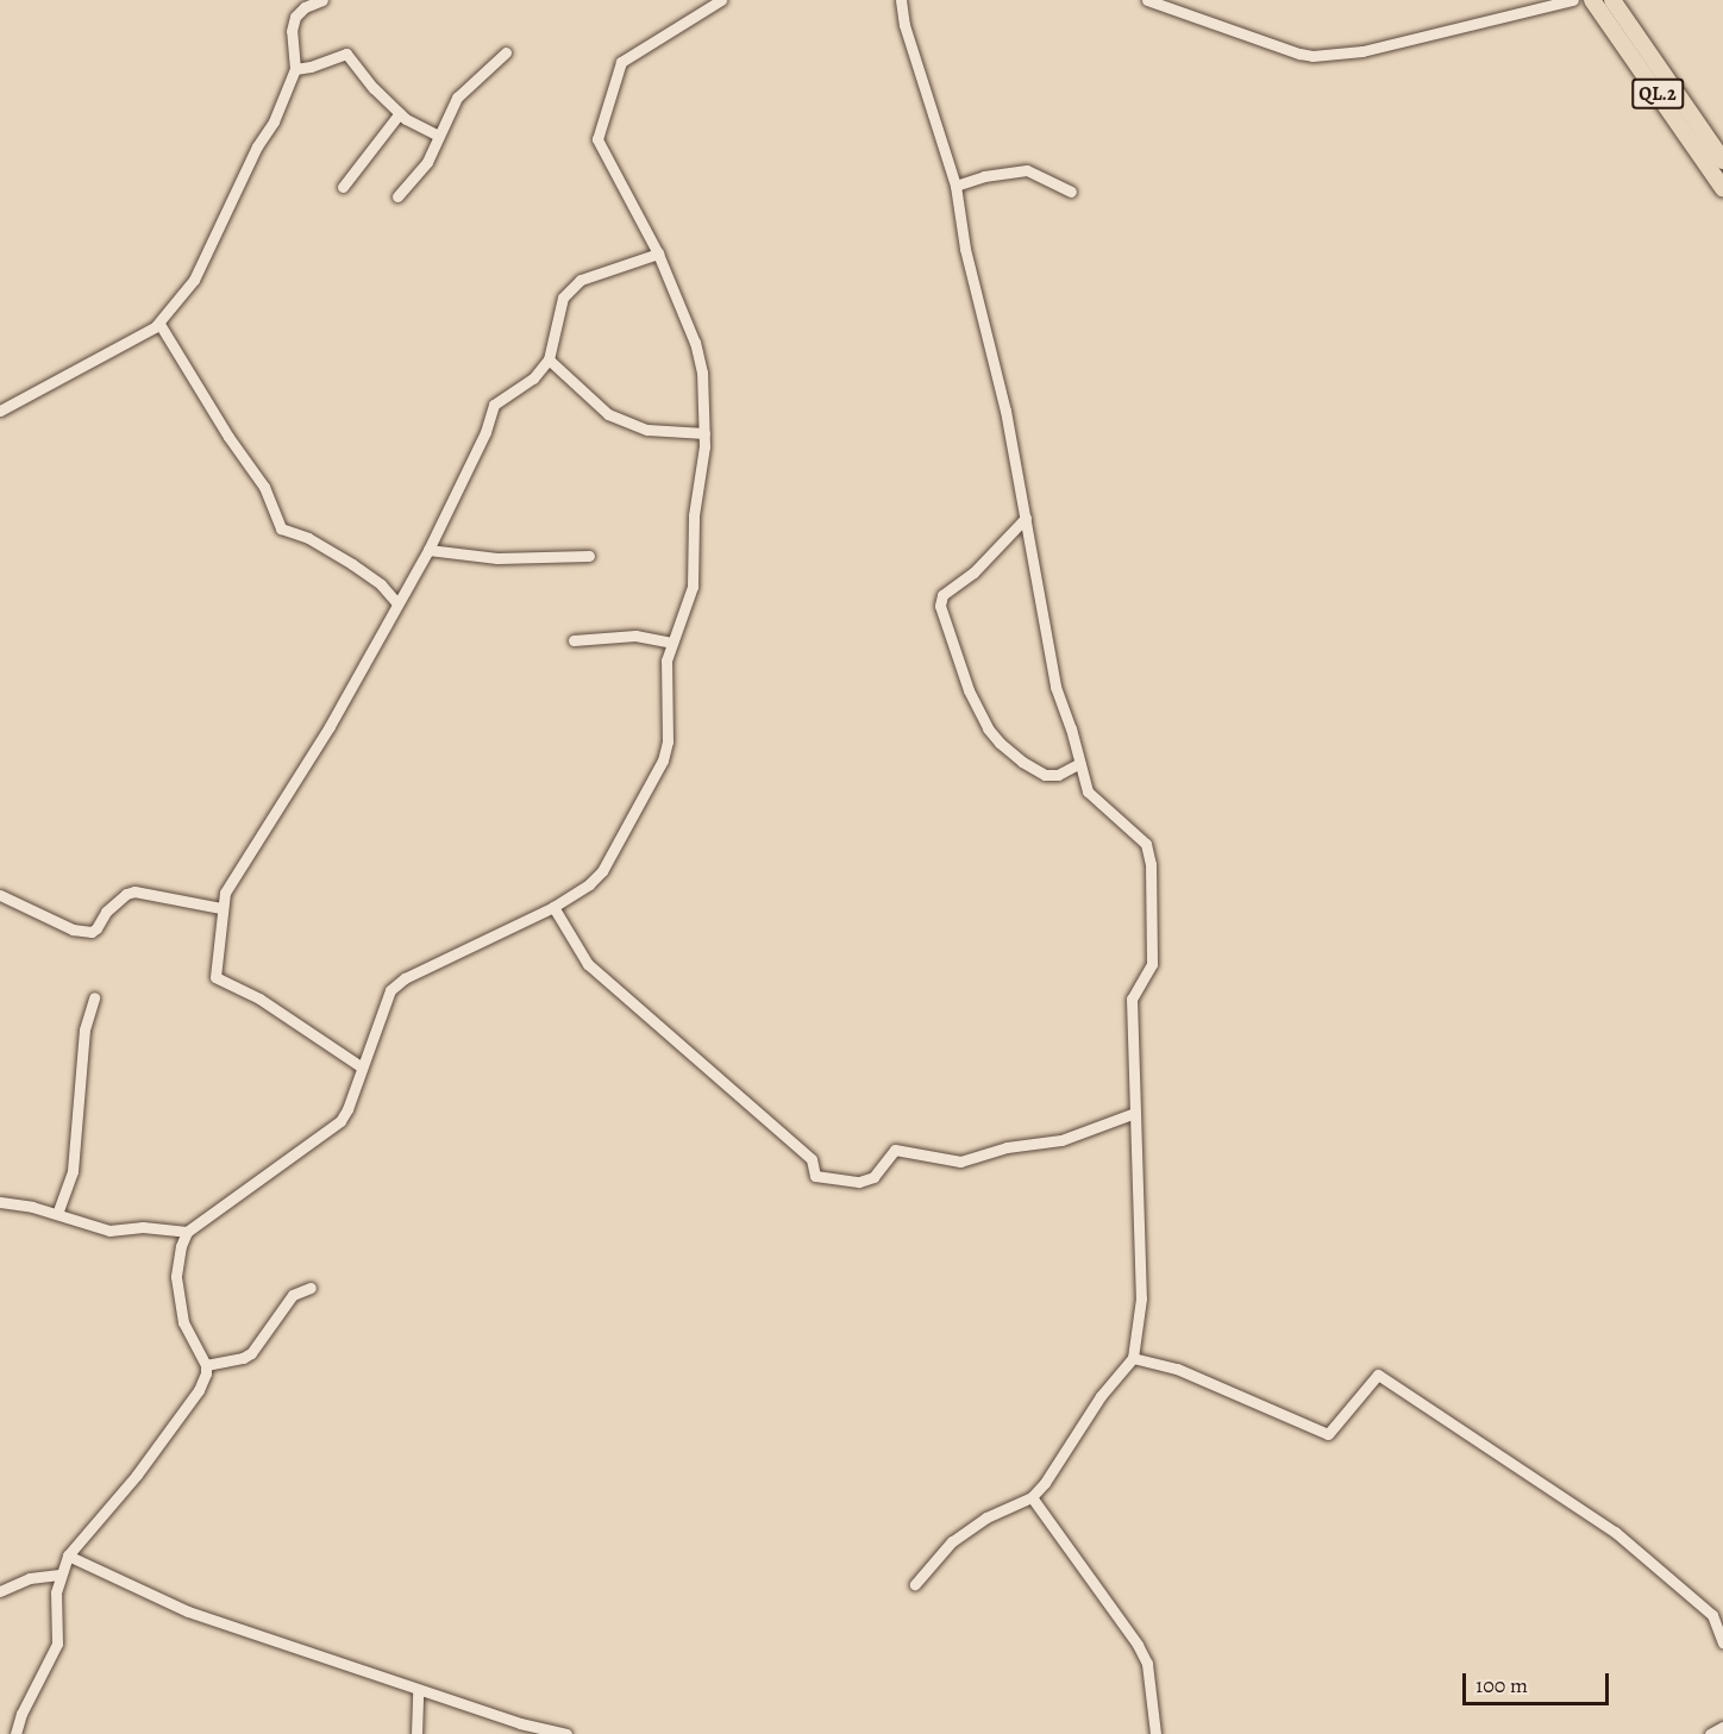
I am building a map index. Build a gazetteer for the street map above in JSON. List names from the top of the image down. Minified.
{"streets":{"highway":["QL.2"]},"scale_bar":"100 m"}
